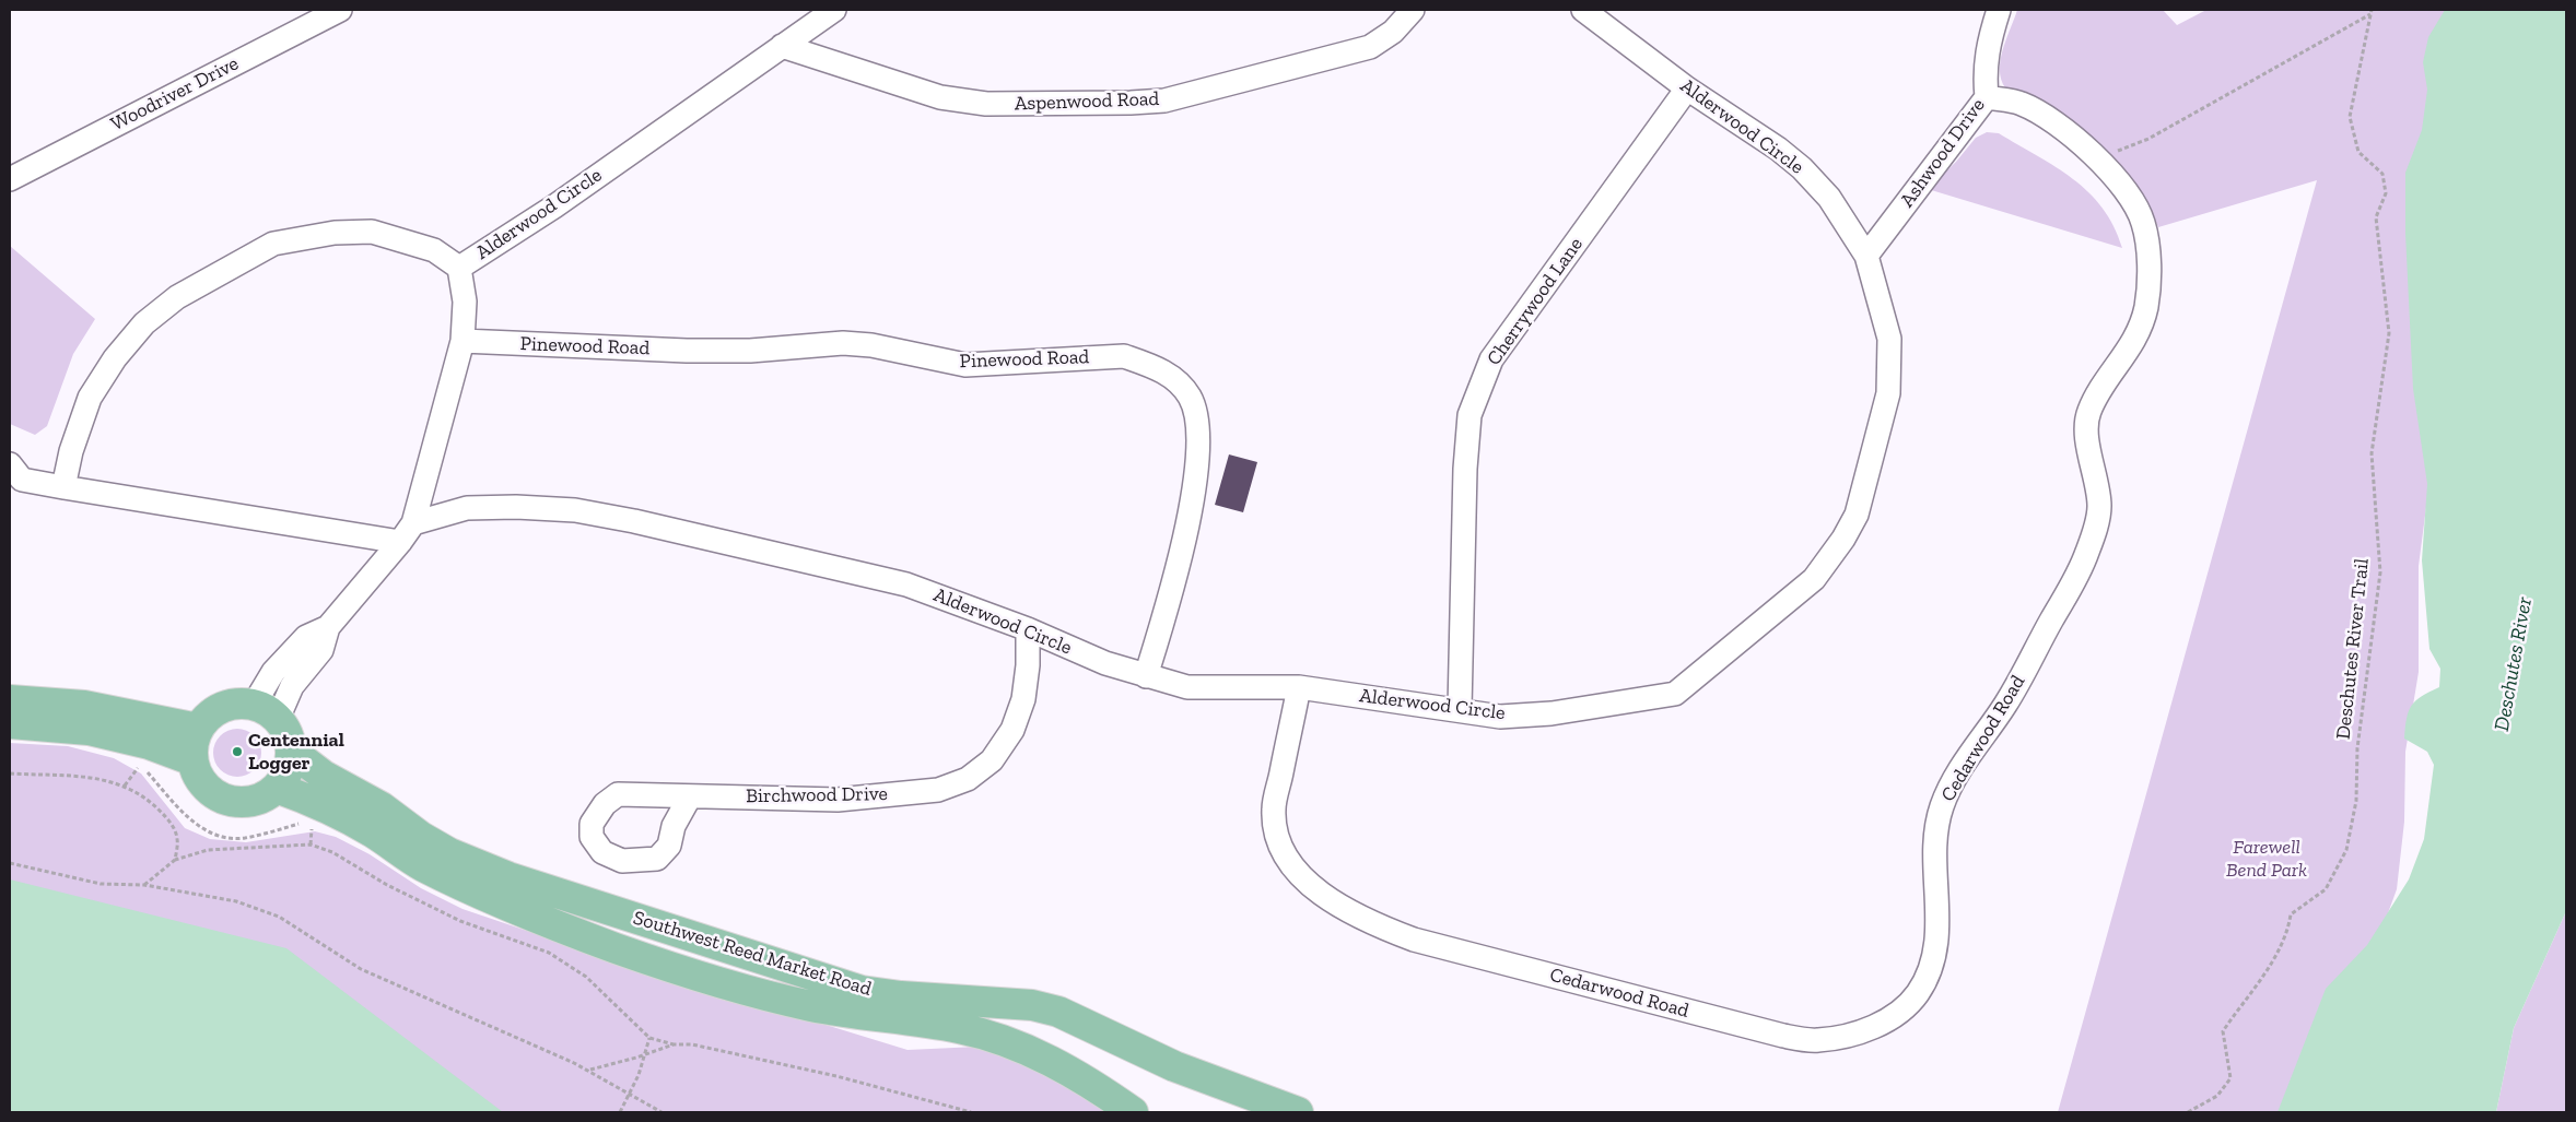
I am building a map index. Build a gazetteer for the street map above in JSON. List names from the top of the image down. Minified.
{"streets":{"main road":["Southwest Reed Market Road"],"street":["Woodriver Drive","Aspenwood Road","Alderwood Circle","Ashwood Drive","Cherrywood Lane","Pinewood Road","Cedarwood Road","Birchwood Drive"],"path":["Deschutes River Trail"]},"crossings":[["Aspenwood Road","Alderwood Circle"],["Alderwood Circle","Ashwood Drive"],["Alderwood Circle","Cherrywood Lane"],["Alderwood Circle","Pinewood Road"],["Alderwood Circle","Cedarwood Road"],["Alderwood Circle","Birchwood Drive"],["Alderwood Circle","Southwest Reed Market Road"],["Ashwood Drive","Cedarwood Road"]],"water":["Deschutes River"],"parks":["Farewell Bend Park"],"places":["Centennial Logger"]}
